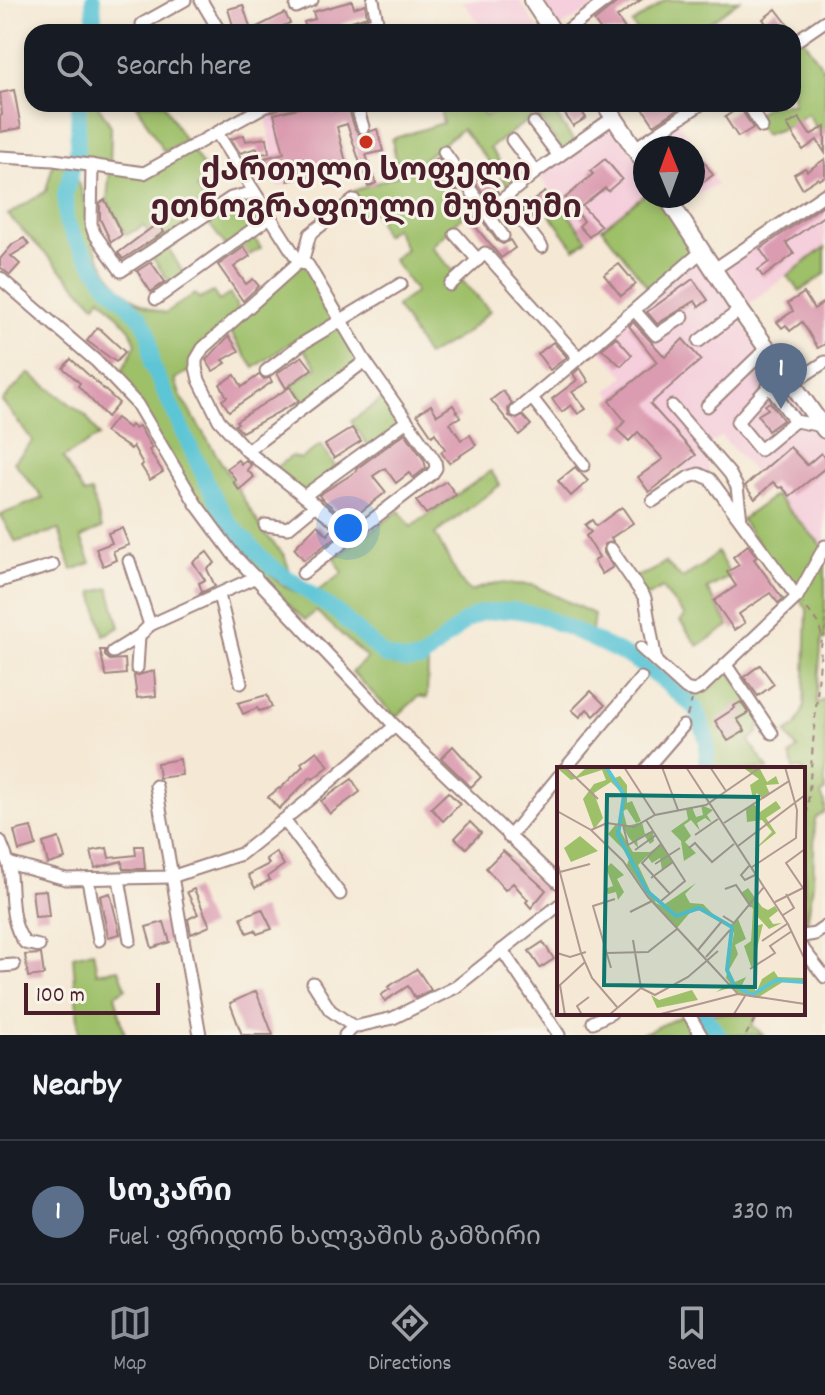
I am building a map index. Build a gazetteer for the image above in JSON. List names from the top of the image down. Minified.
{"places":["ქართული სოფელი ეთნოგრაფიული მუზეუმი"],"scale_bar":"100 m","north":"top","page":{"search":"Search here","pins":"1","scale":"100 m","heading":"Nearby","list":[{"mark":"1","name":"სოკარი","note":"Fuel · ფრიდონ ხალვაშის გამზირი","value":"330 m"}],"nav":["Map","Directions","Saved"]}}
